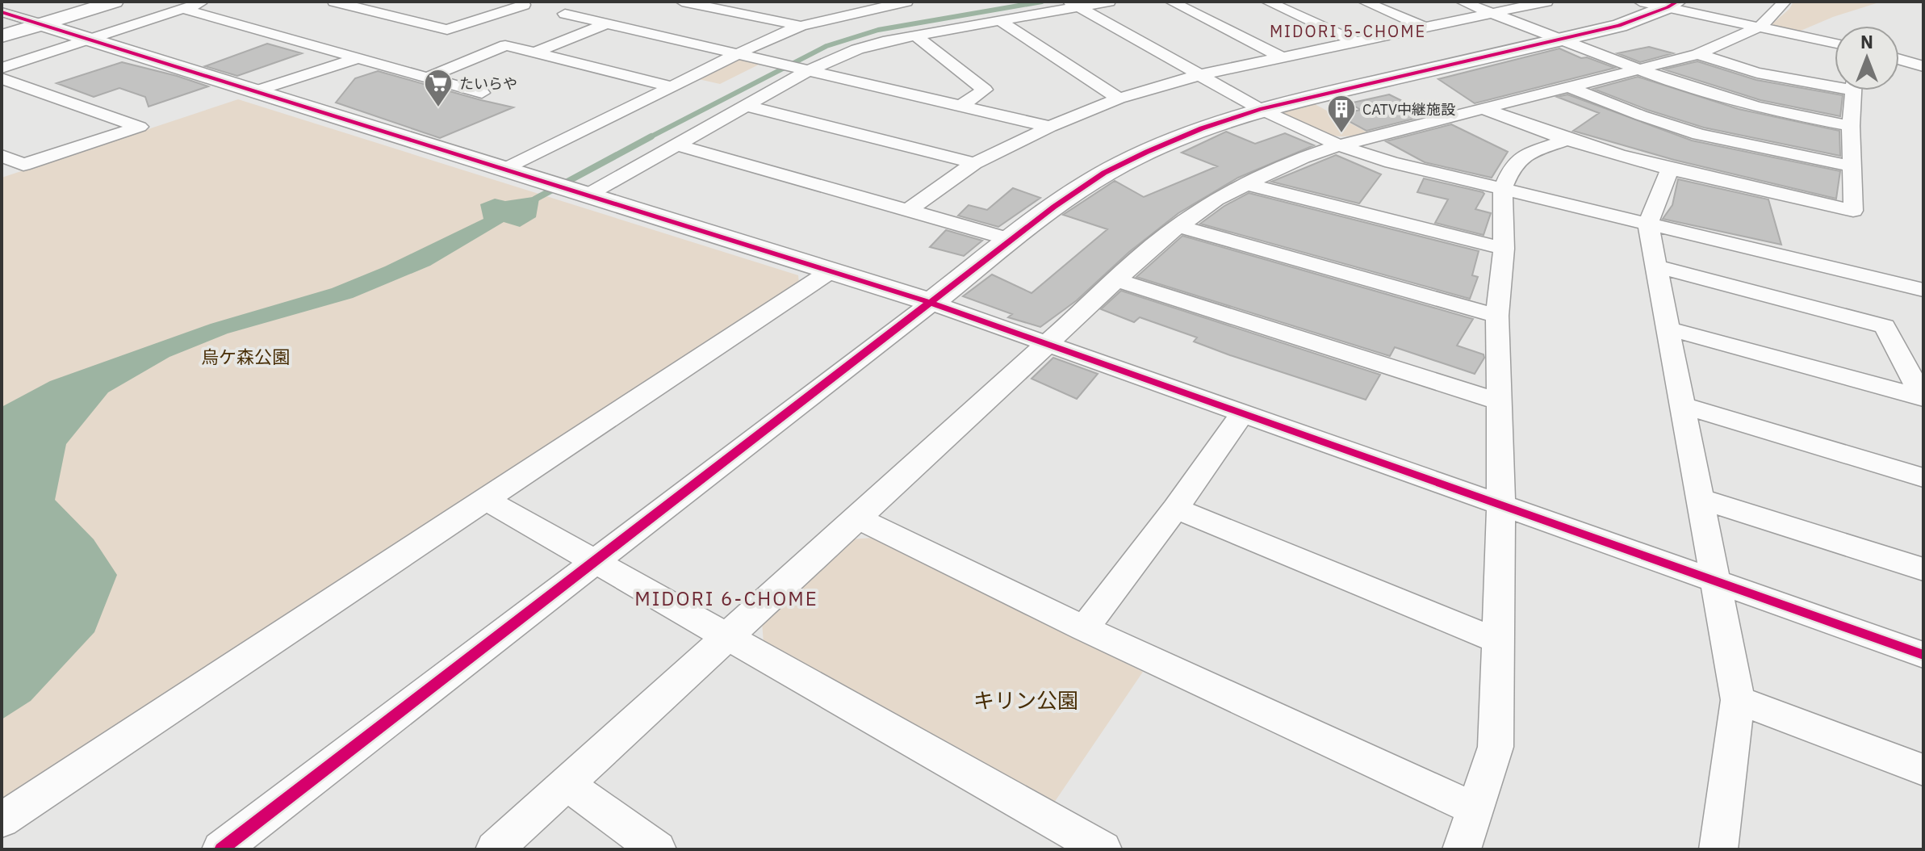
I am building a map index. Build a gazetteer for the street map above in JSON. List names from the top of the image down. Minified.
{"districts":["MIDORI 5-CHOME","MIDORI 6-CHOME"],"parks":["烏ケ森公園","キリン公園"],"places":{"supermarket":["たいらや"],"building":["CATV中継施設"]},"north":"top"}
